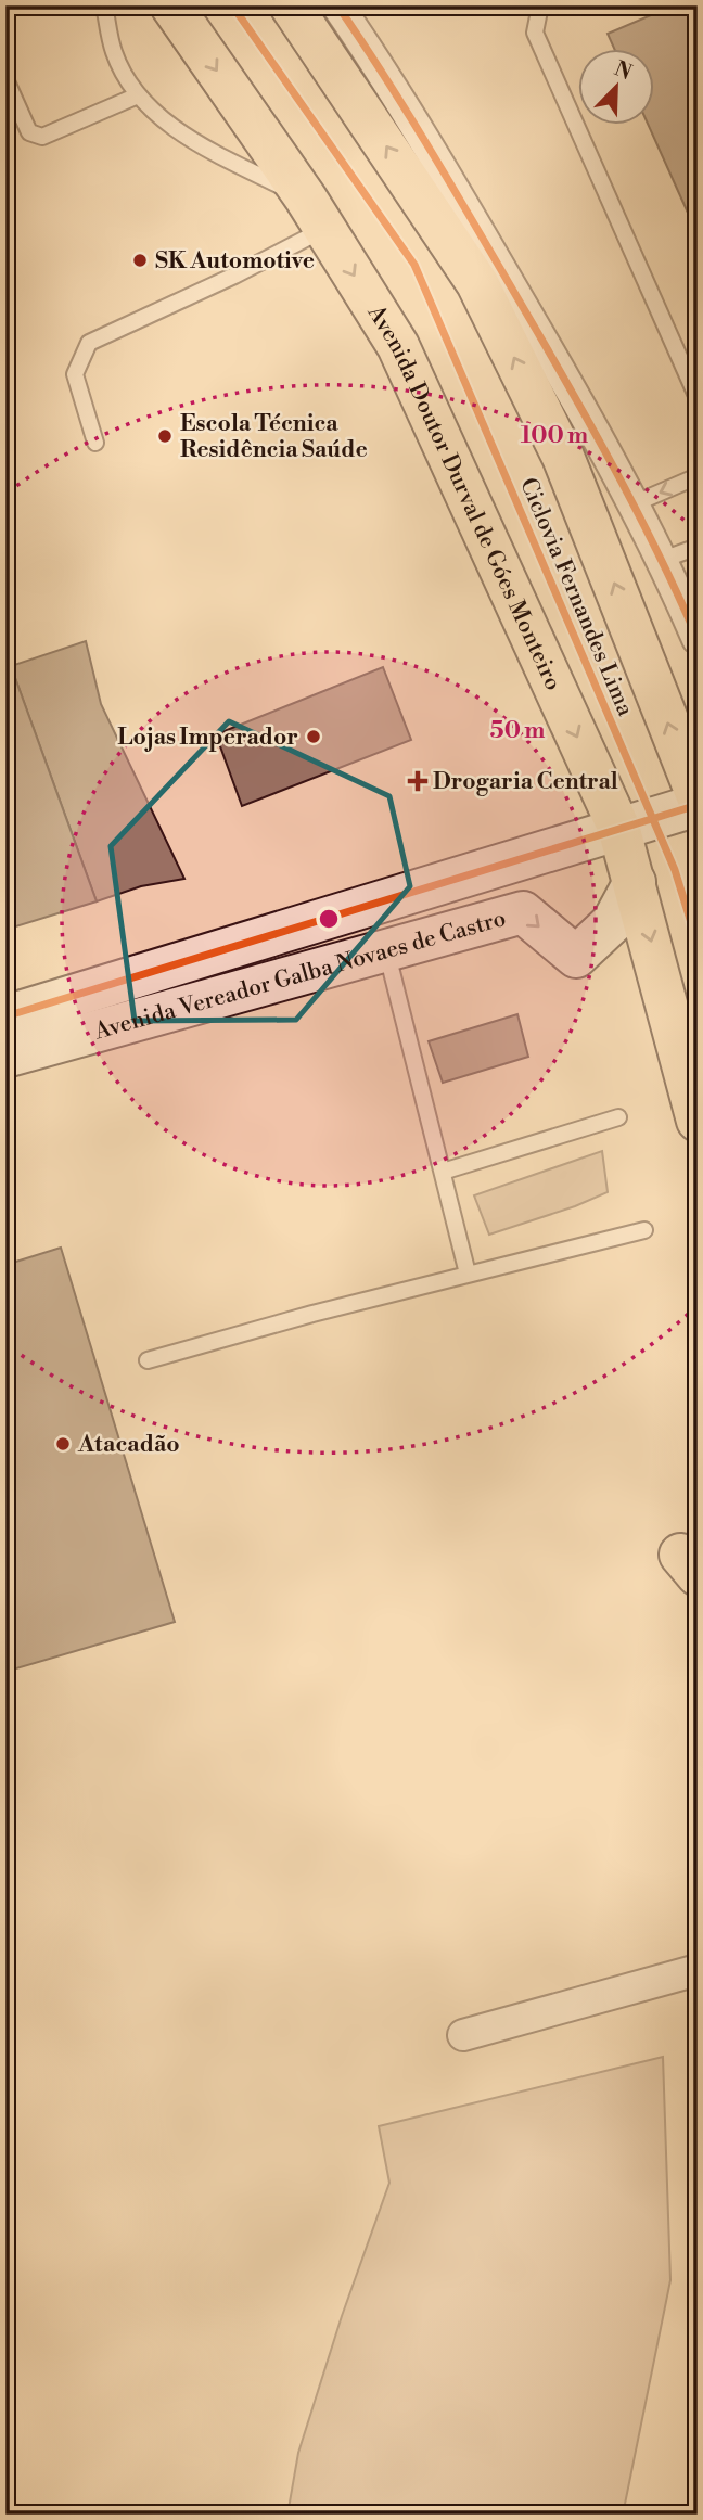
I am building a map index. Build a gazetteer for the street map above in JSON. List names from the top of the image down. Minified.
{"streets":{"highway":["Avenida Doutor Durval de Góes Monteiro"],"street":["Avenida Vereador Galba Novaes de Castro"],"cycle path":["Ciclovia Fernandes Lima"]},"crossings":[["Avenida Doutor Durval de Góes Monteiro","Avenida Vereador Galba Novaes de Castro"]],"places":{"other":["SK Automotive","Escola Técnica Residência Saúde","Lojas Imperador","Atacadão"],"health":["Drogaria Central"]},"north":"top right","rings":["100 m","50 m"]}
